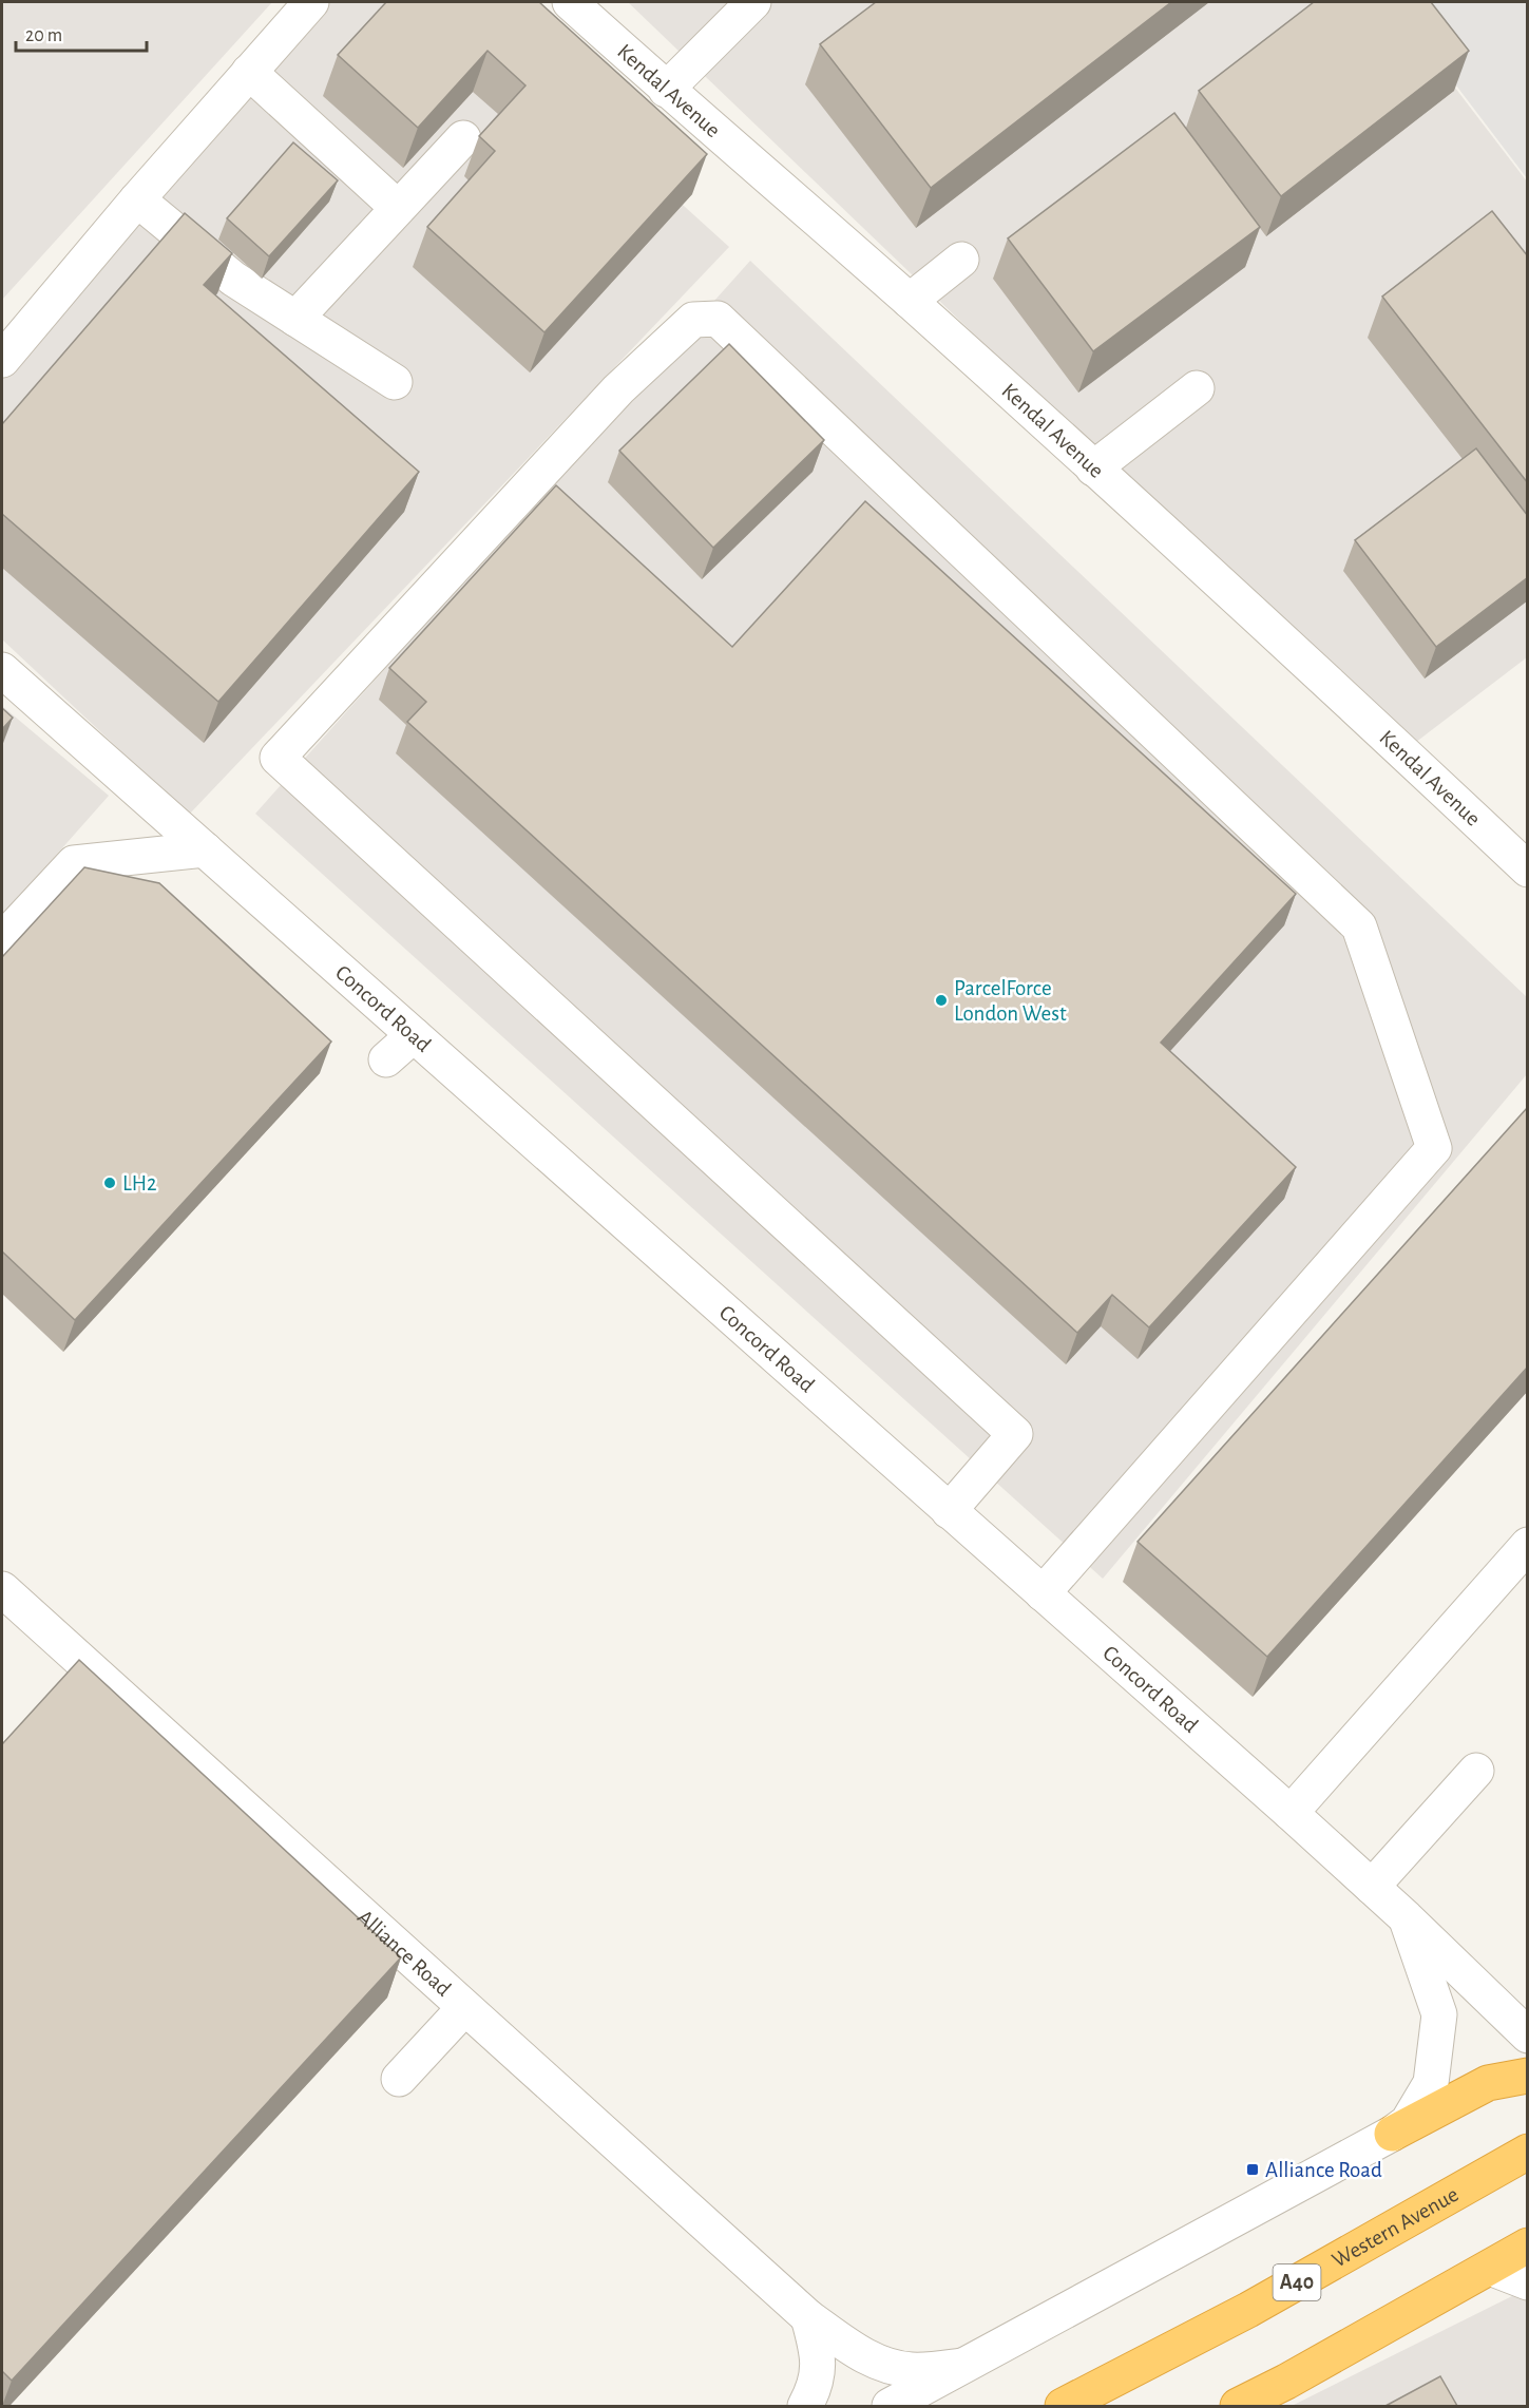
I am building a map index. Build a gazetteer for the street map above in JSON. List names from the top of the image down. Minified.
{"streets":{"highway":["Western Avenue","A40"],"street":["Kendal Avenue","Concord Road","Alliance Road"]},"places":{"other":["ParcelForce London West","LH2"],"transit":["Alliance Road"]},"scale_bar":"20 m"}
